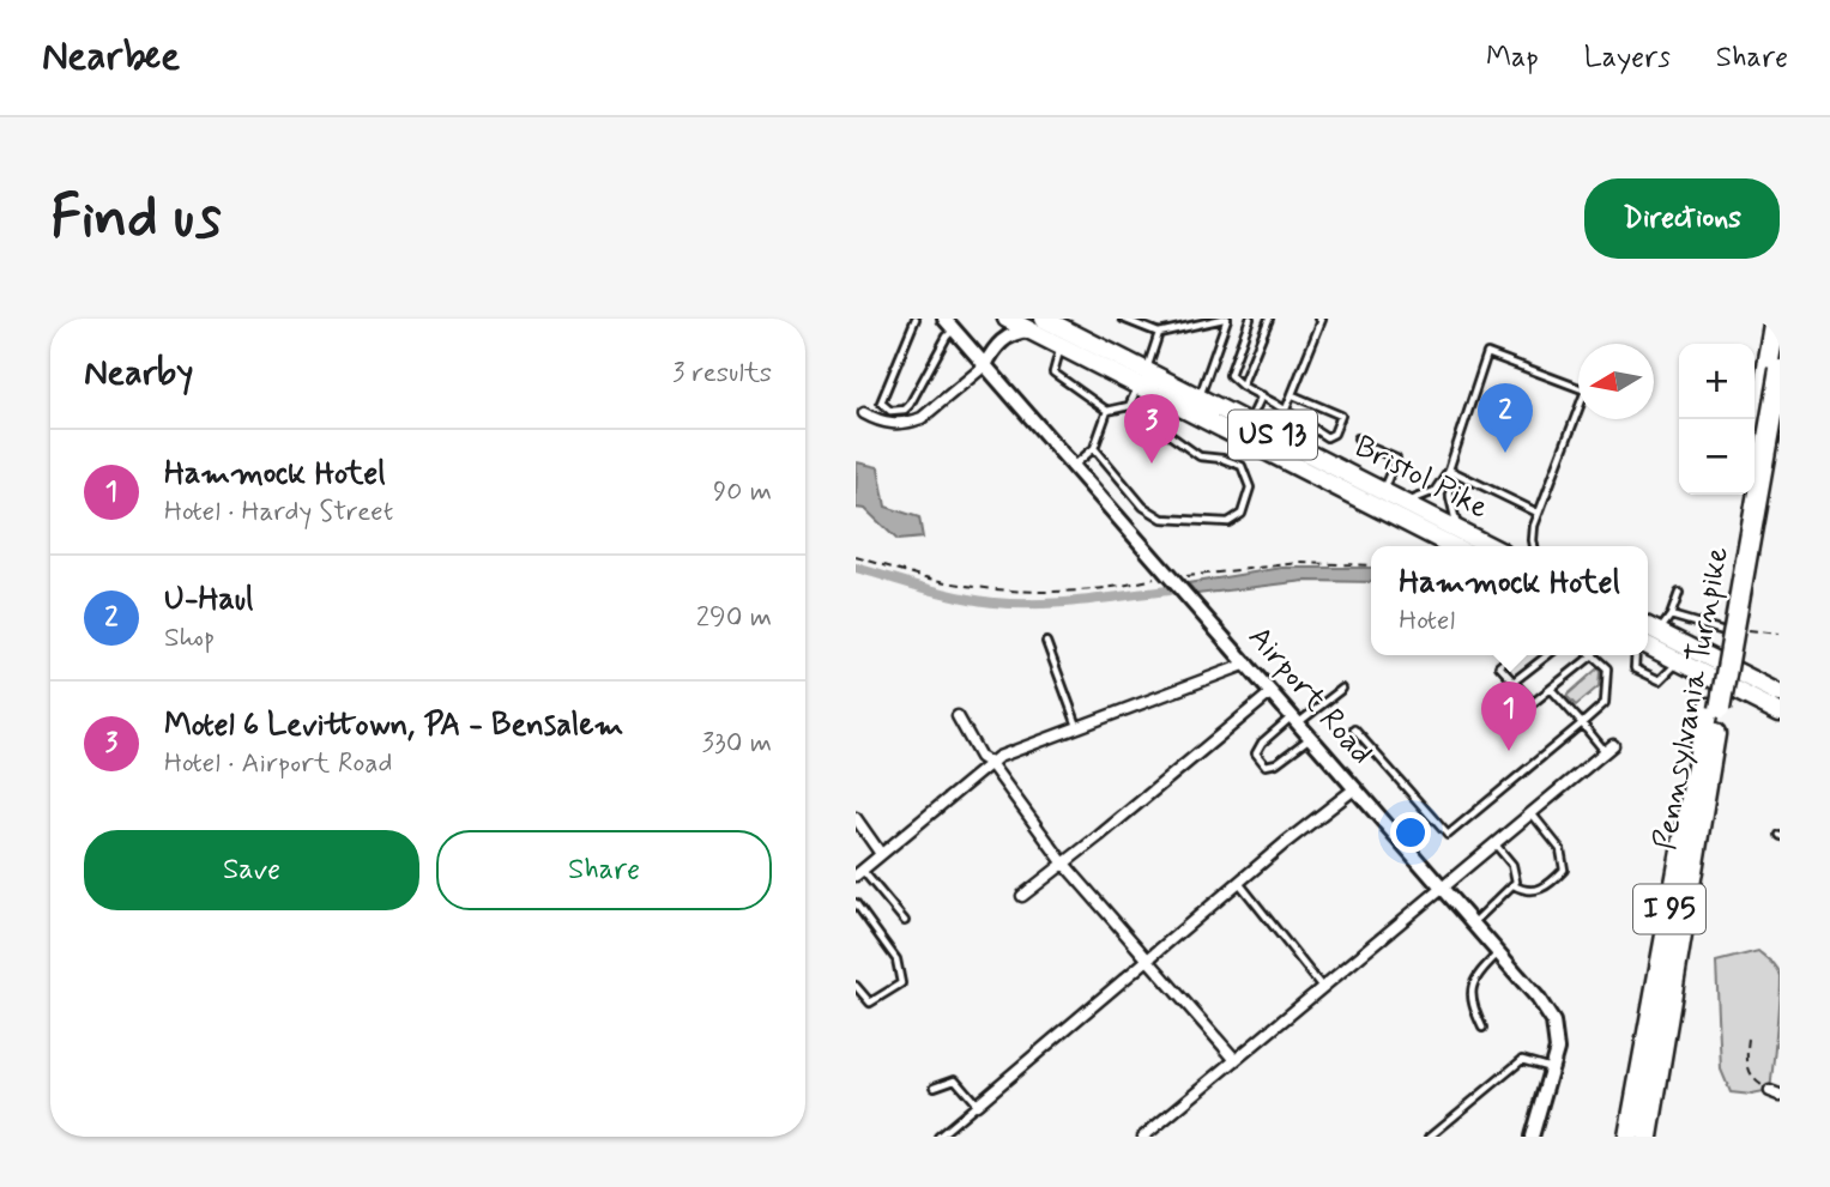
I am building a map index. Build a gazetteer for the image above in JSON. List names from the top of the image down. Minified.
{"streets":{"highway":["US 13","Bristol Pike","Pennsylvania Turnpike","I 95"],"street":["Airport Road"]},"north":"left","page":{"header":"Nearbee","nav":["Map","Layers","Share"],"buttons":["Directions",["Save","Share"]],"title":"Find us","heading":["Nearby","3 results"],"map_buttons":["+","−"],"pins":["2","3","1"],"list":[{"mark":"1","name":"Hammock Hotel","note":"Hotel · Hardy Street","value":"90 m"},{"mark":"2","name":"U-Haul","note":"Shop","value":"290 m"},{"mark":"3","name":"Motel 6 Levittown, PA - Bensalem","note":"Hotel · Airport Road","value":"330 m"}],"popup":["Hammock Hotel","Hotel"]}}
